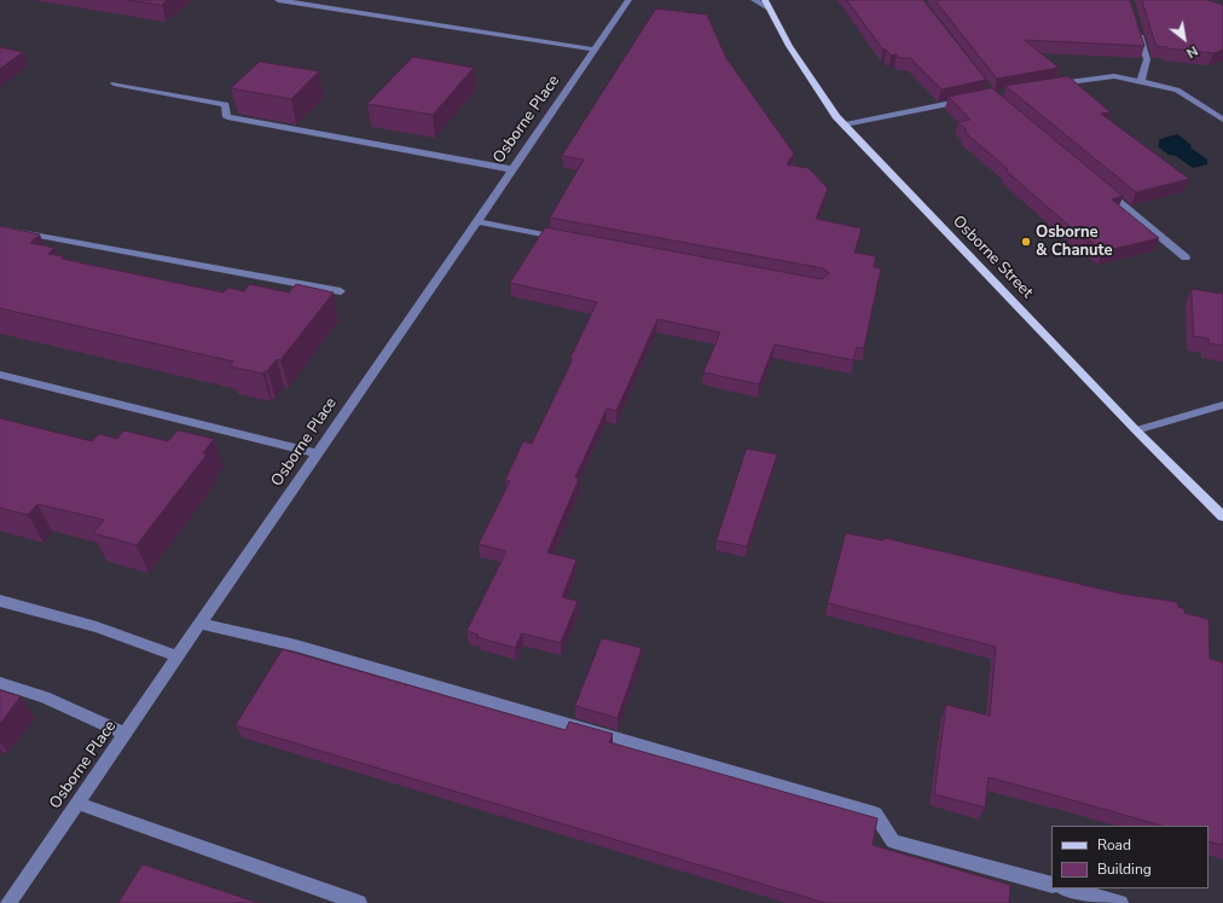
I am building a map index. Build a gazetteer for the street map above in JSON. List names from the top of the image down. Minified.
{"streets":{"main road":["Osborne Street"],"street":["Osborne Place"]},"places":["Osborne & Chanute"],"legend":["Road","Building"],"north":"bottom right"}
